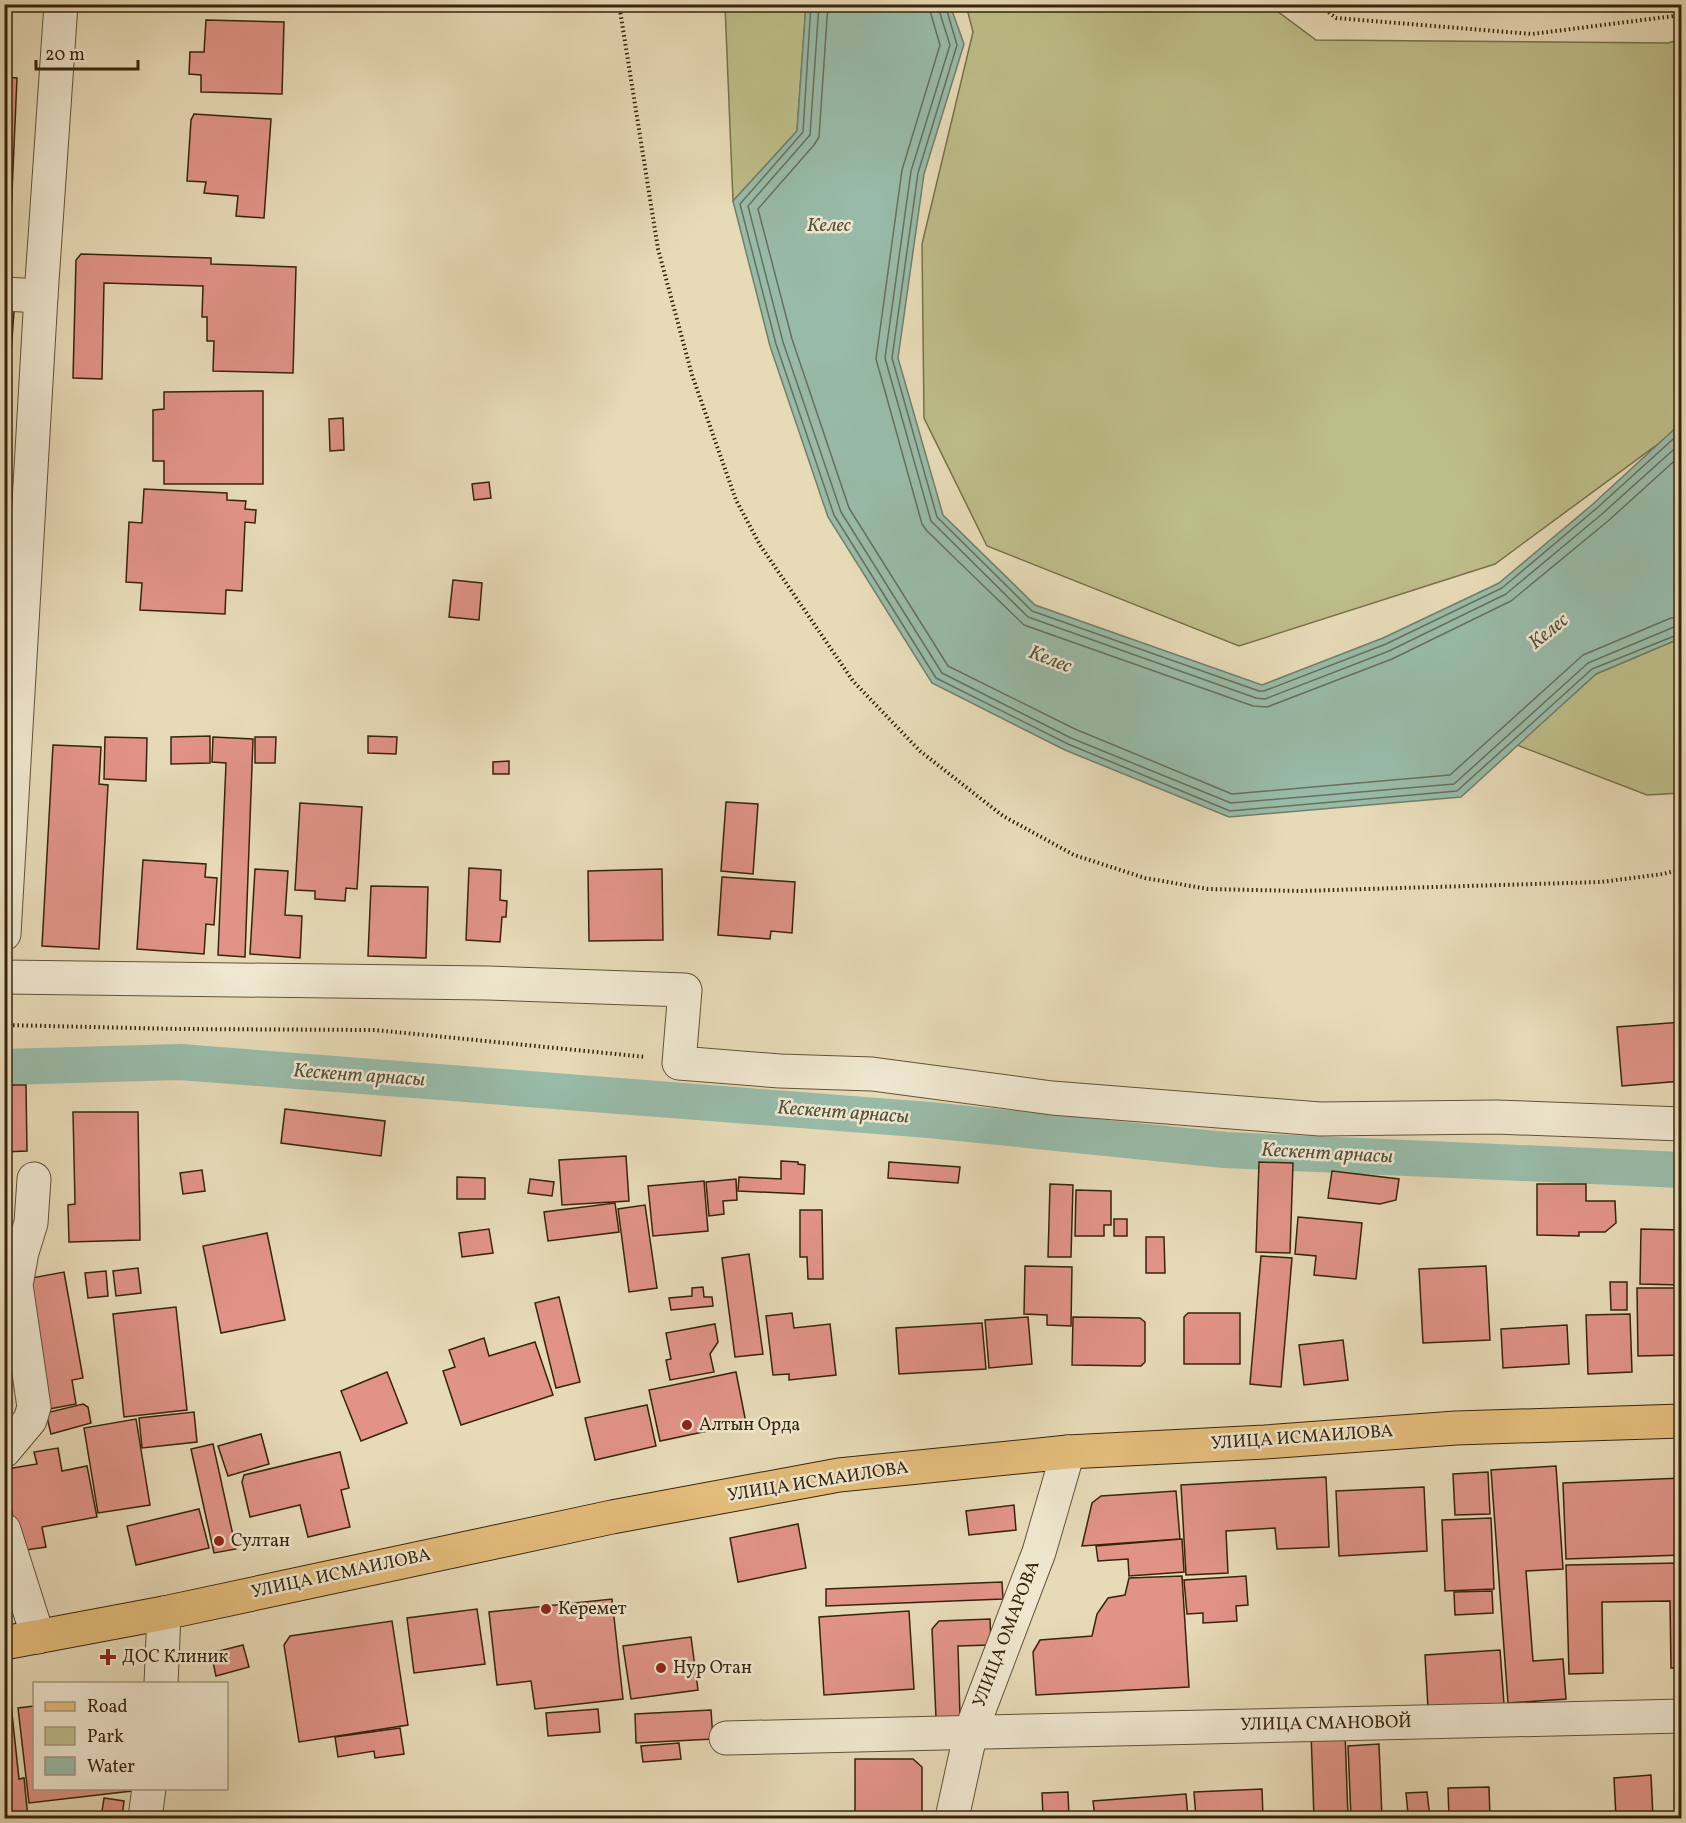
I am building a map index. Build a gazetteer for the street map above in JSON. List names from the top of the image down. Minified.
{"streets":{"main road":["УЛИЦА ИСМАИЛОВА"],"street":["УЛИЦА ОМАРОВА","УЛИЦА СМАНОВОЙ"]},"crossings":[["УЛИЦА ИСМАИЛОВА","УЛИЦА ОМАРОВА"],["УЛИЦА ОМАРОВА","УЛИЦА СМАНОВОЙ"]],"water":["Келес","Кескент арнасы"],"places":{"other":["Алтын Орда","Султан","Керемет","Нур Отан"],"health":["ДОС Клиник"]},"legend":["Road","Park","Water"],"scale_bar":"20 m"}
